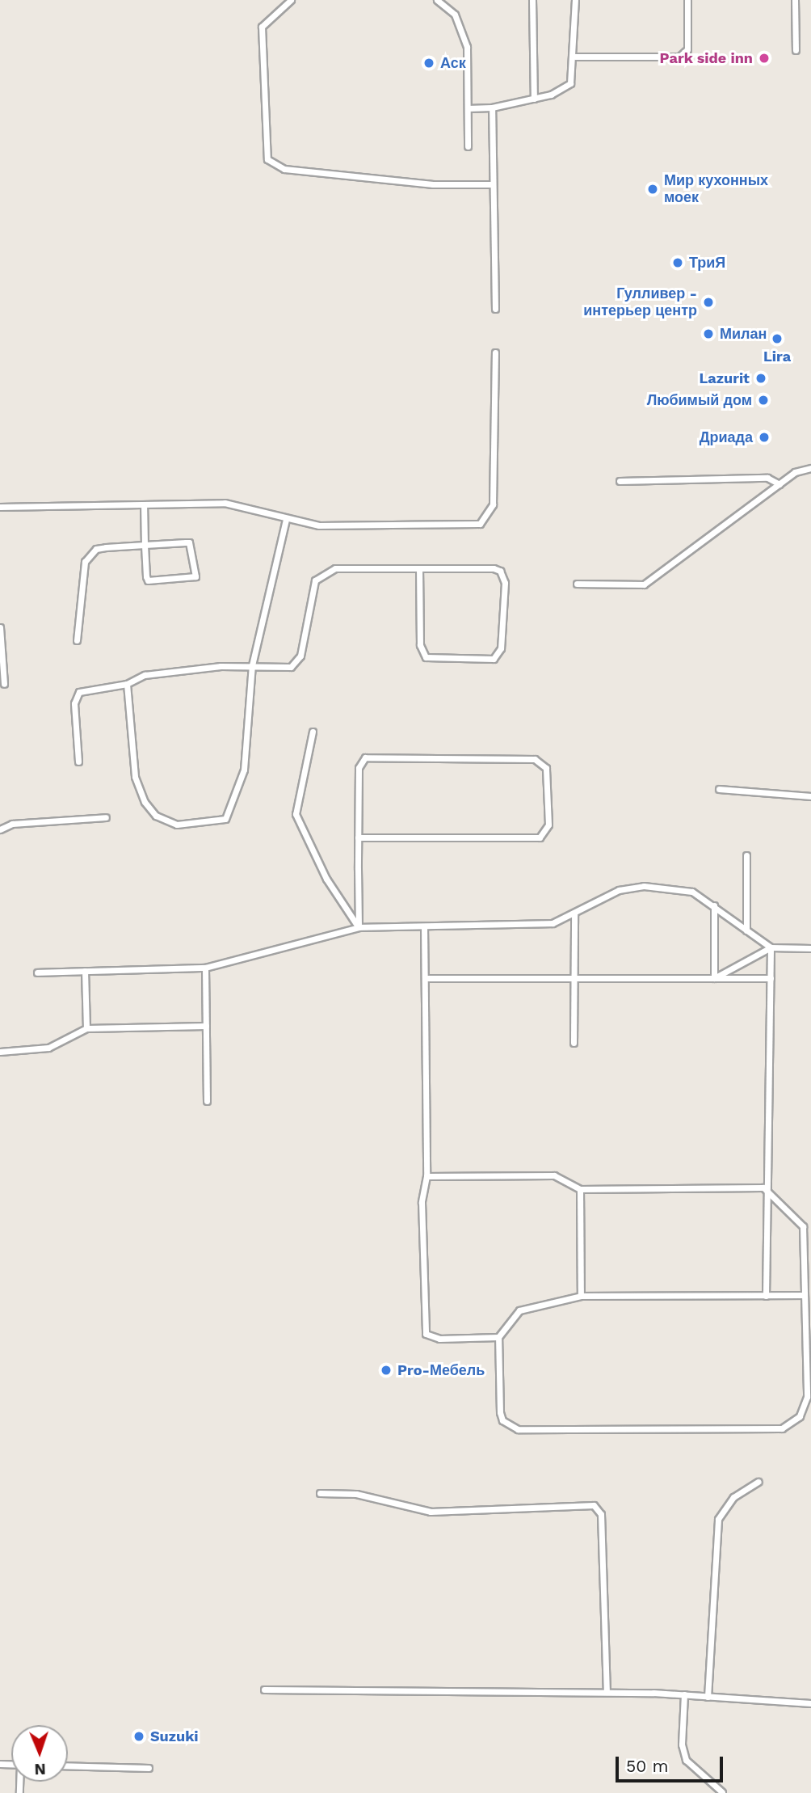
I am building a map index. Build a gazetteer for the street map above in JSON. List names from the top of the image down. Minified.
{"places":["Park side inn","Аск","Мир кухонных моек","ТриЯ","Гулливер - интерьер центр","Милан","Lira","Lazurit","Любимый дом","Дриада","Pro-Мебель","Suzuki"],"scale_bar":"50 m","north":"bottom"}
